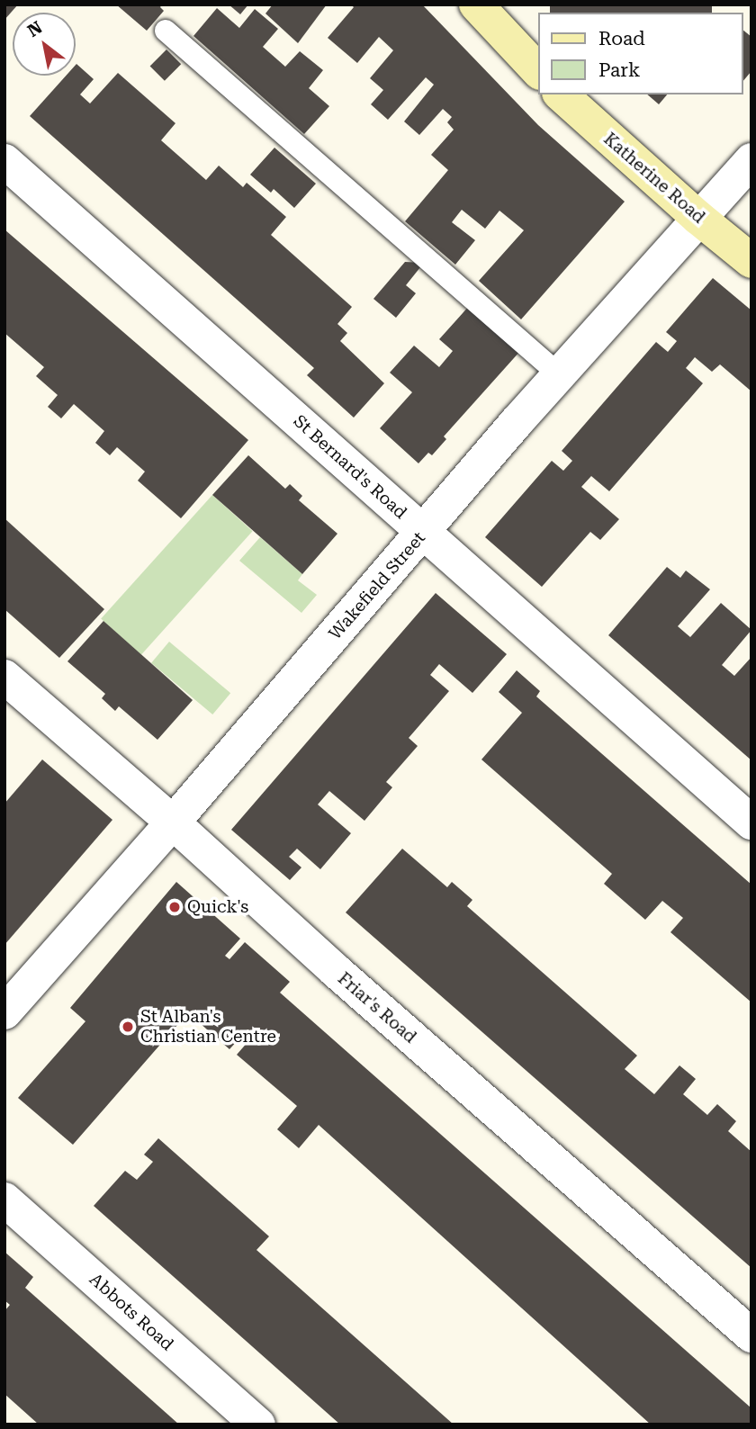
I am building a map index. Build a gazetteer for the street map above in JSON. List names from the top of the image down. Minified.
{"streets":{"main road":["Katherine Road"],"street":["St Bernard's Road","Wakefield Street","Friar's Road","Abbots Road"]},"crossings":[["Katherine Road","Wakefield Street"],["St Bernard's Road","Wakefield Street"],["Wakefield Street","Friar's Road"]],"places":["Quick's","St Alban's Christian Centre"],"legend":["Road","Park"],"north":"top left"}
